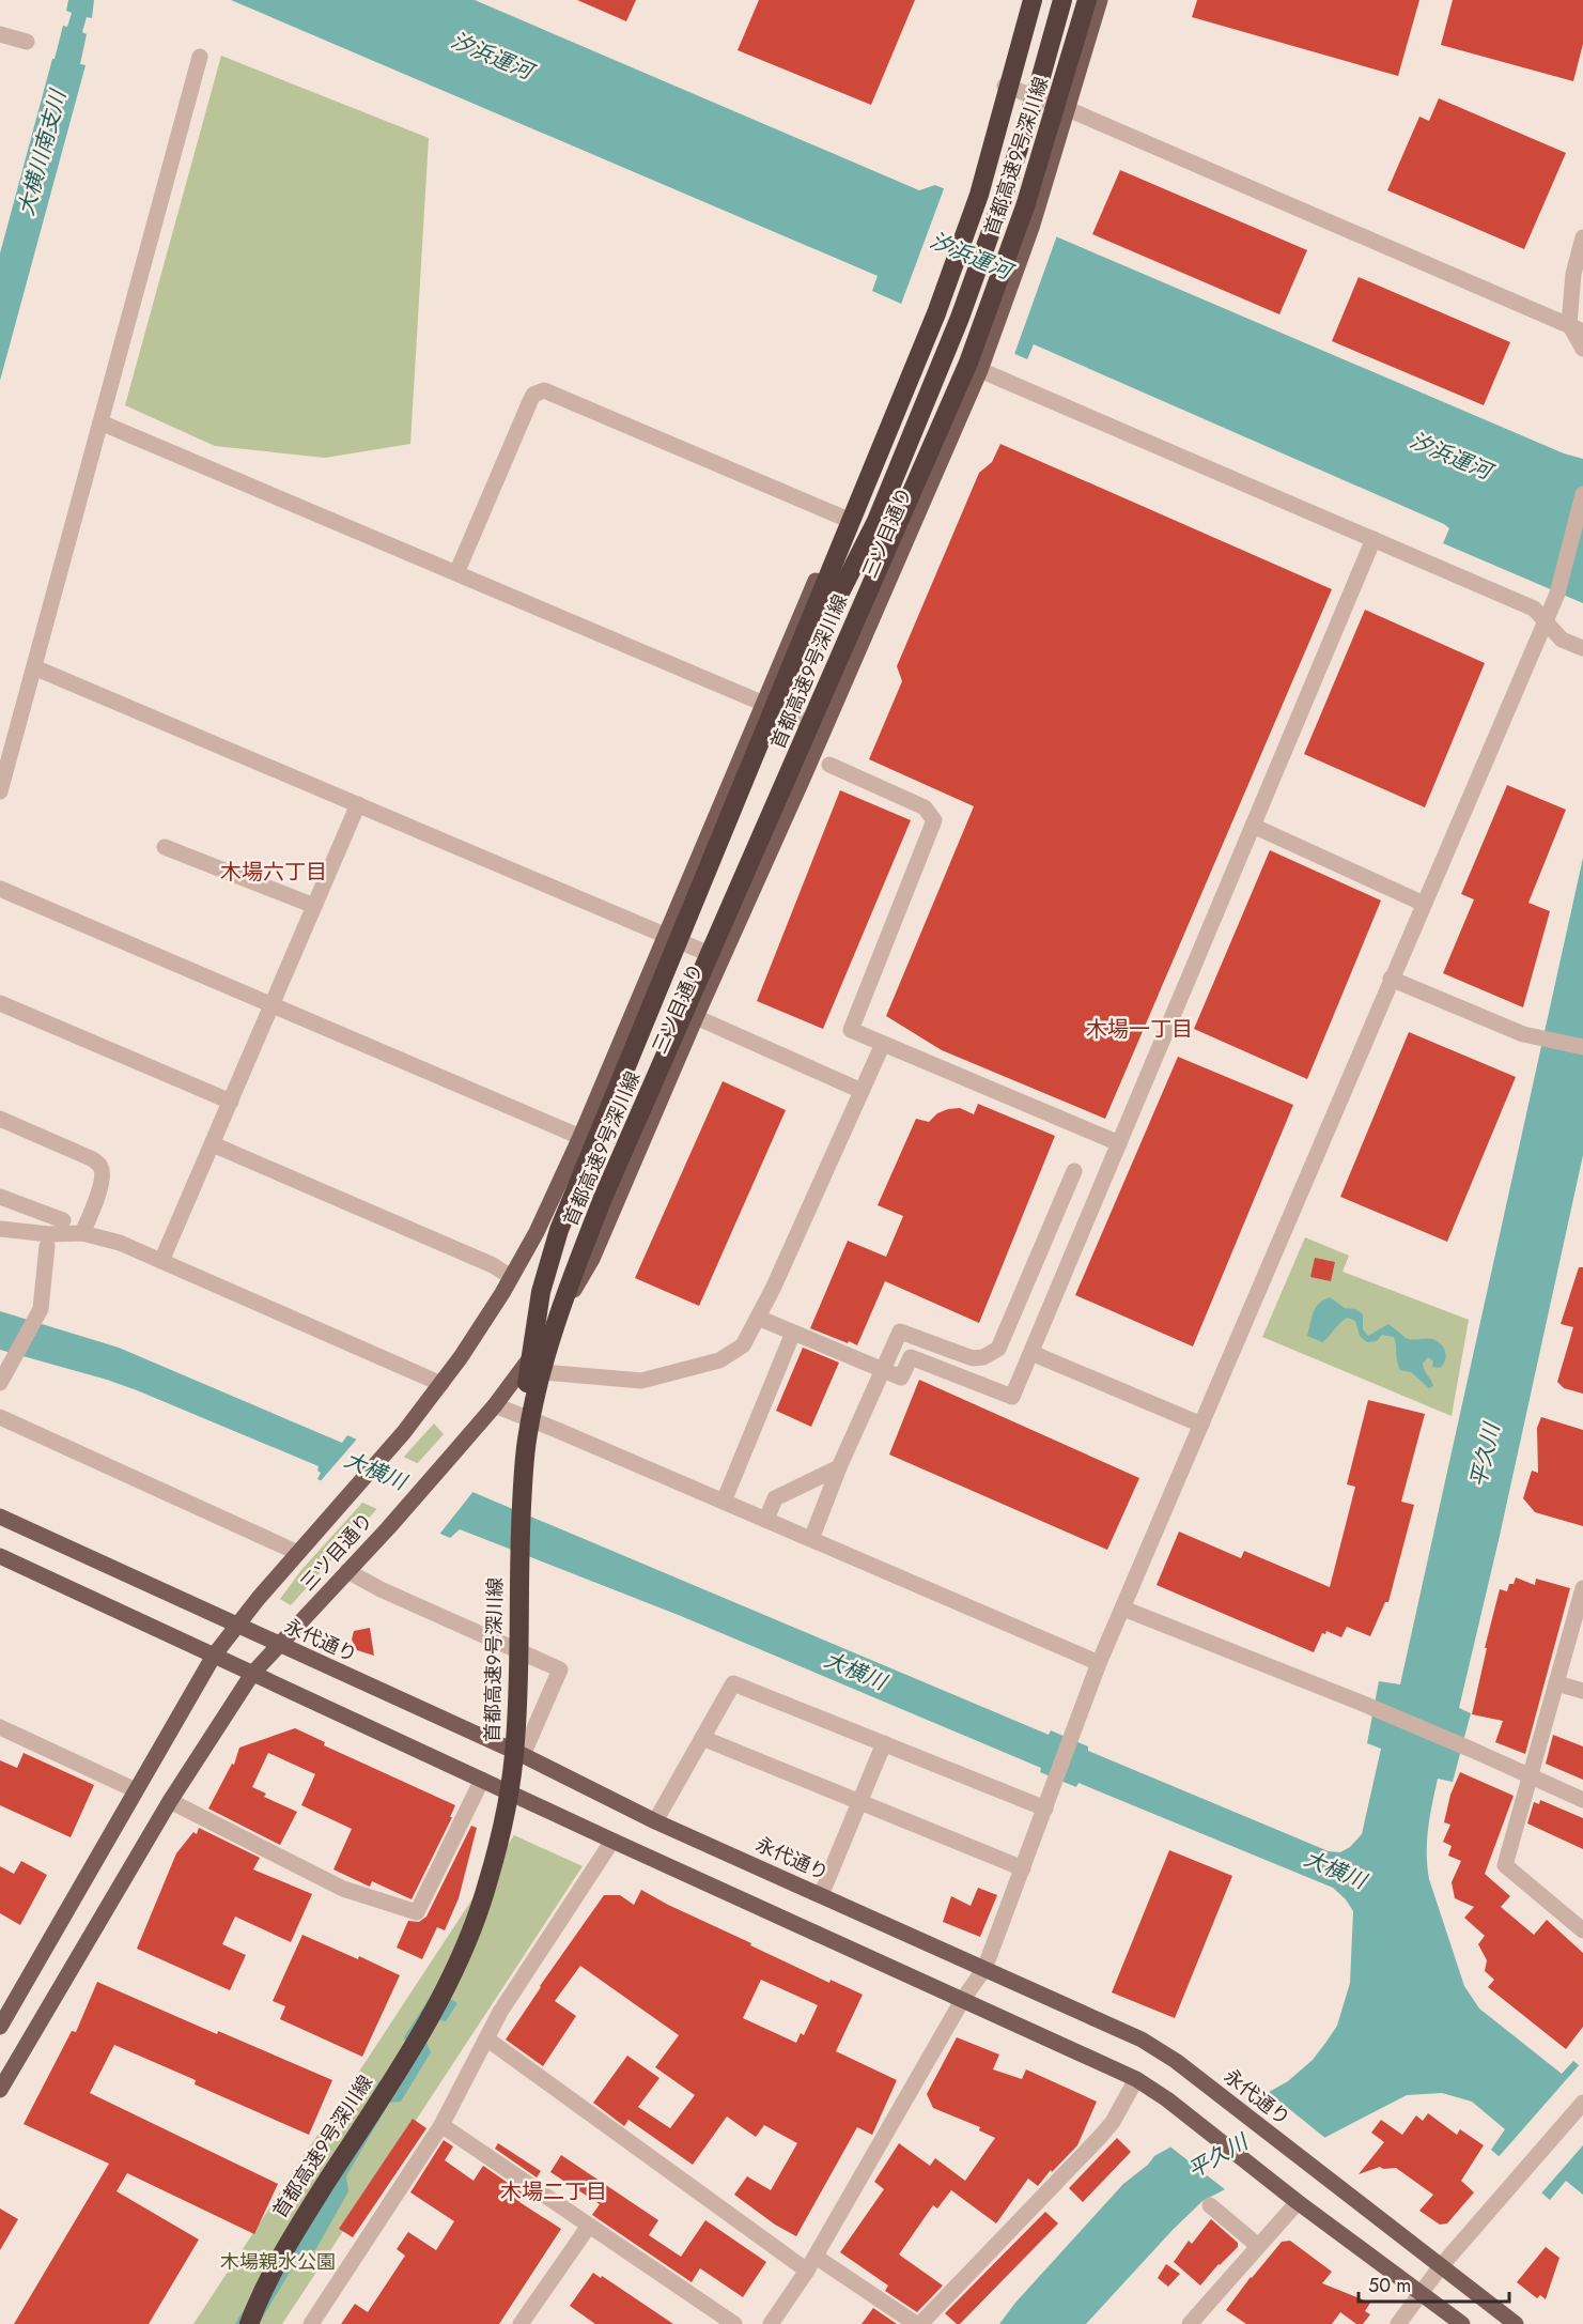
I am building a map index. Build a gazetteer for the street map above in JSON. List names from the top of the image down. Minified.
{"streets":{"highway":["首都高速9号深川線"],"main road":["三ツ目通り","永代通り"]},"crossings":[["首都高速9号深川線","三ツ目通り"],["三ツ目通り","永代通り"]],"districts":["木場六丁目","木場一丁目","木場二丁目"],"water":["汐浜運河","大横川南支川","平久川","大横川"],"parks":["木場親水公園"],"scale_bar":"50 m"}
